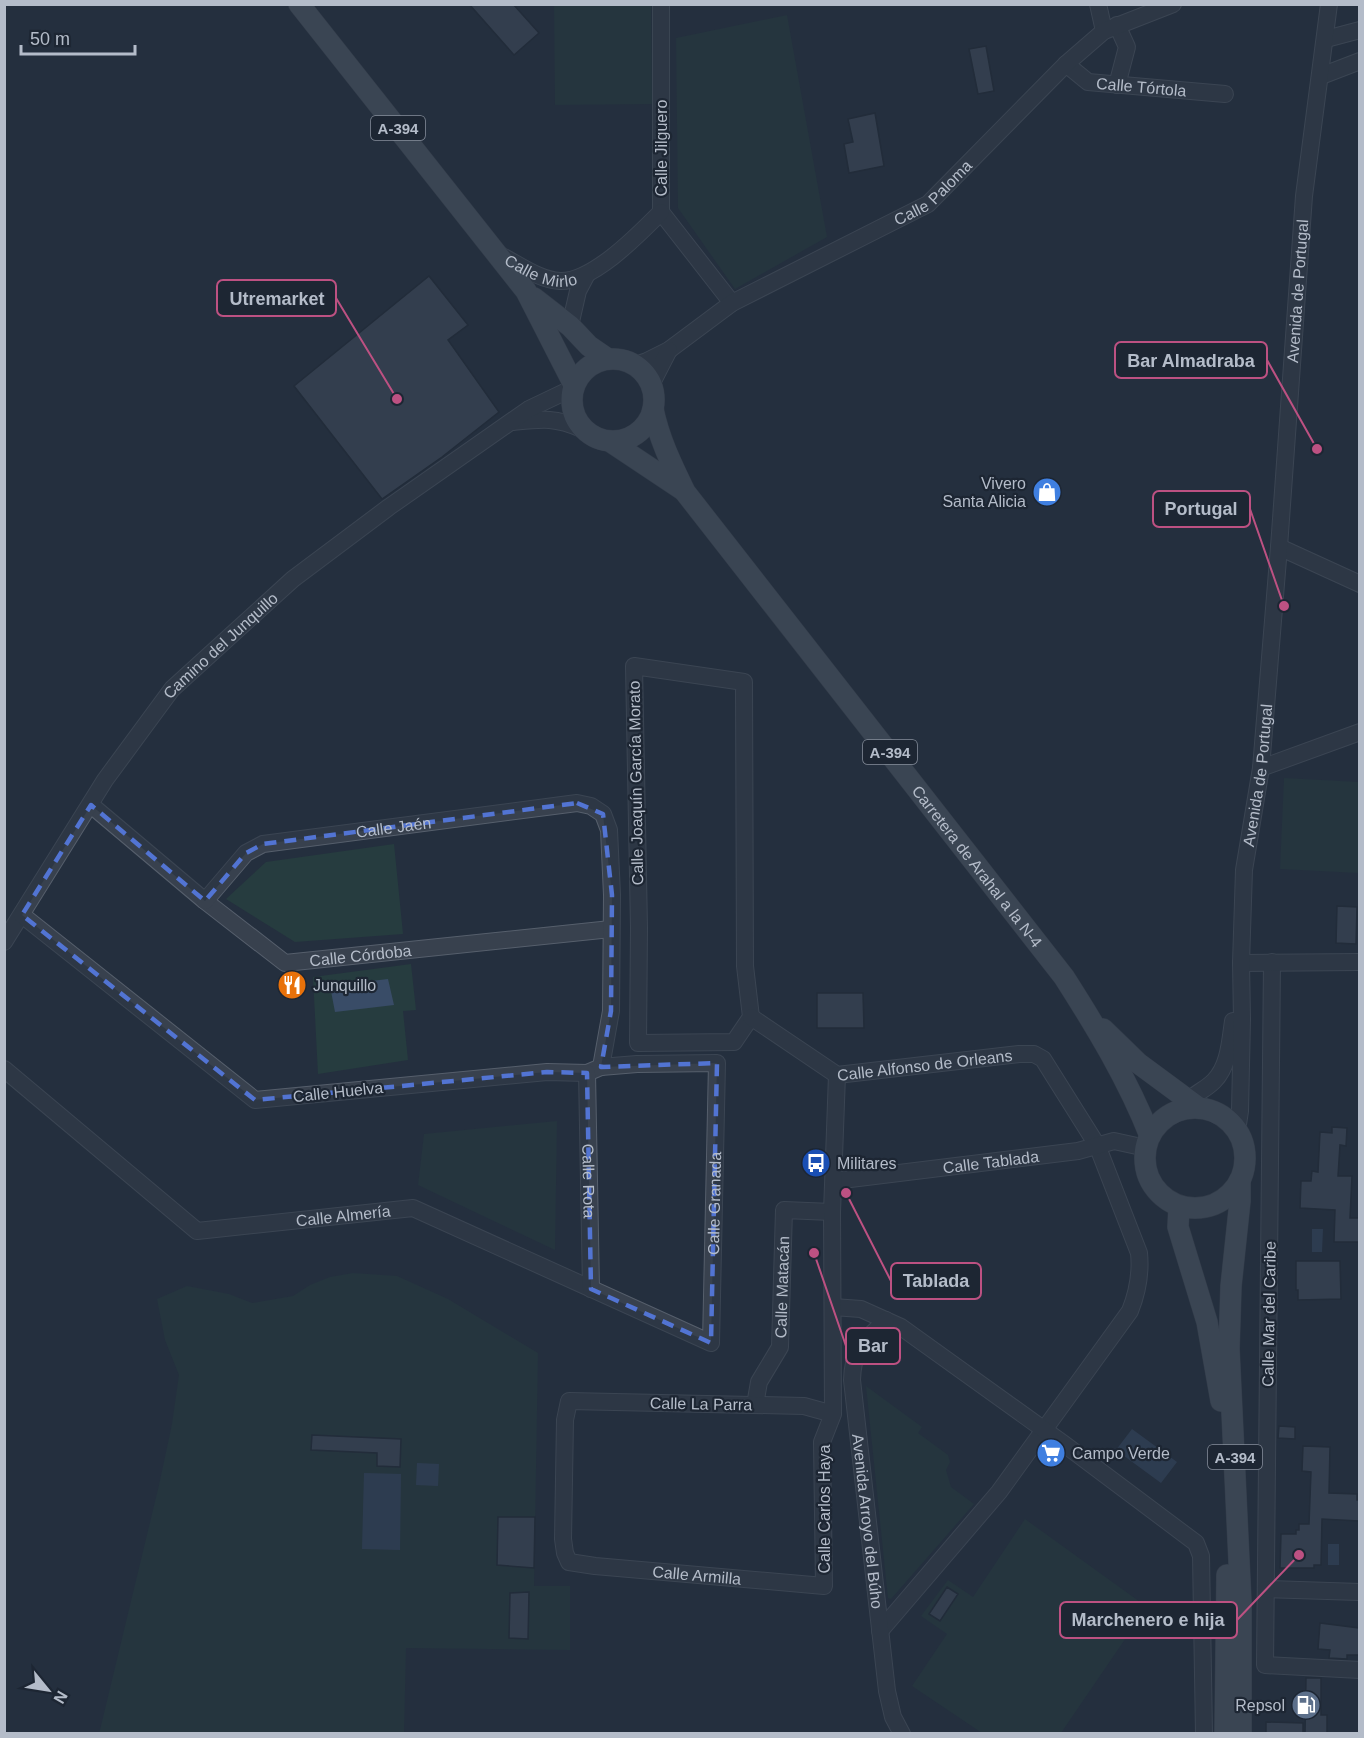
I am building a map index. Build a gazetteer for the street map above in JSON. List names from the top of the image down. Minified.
{"streets":{"main road":["A-394","Carretera de Arahal a la N-4"],"street":["Calle Tórtola","Calle Jilguero","Calle Paloma","Calle Mirlo","Avenida de Portugal","Camino del Junquillo","Calle Joaquín García Morato","Calle Jaén","Calle Córdoba","Calle Alfonso de Orleans","Calle Huelva","Calle Tablada","Calle Rota","Calle Granada","Calle Almería","Calle Matacán","Calle Mar del Caribe","Calle La Parra","Calle Carlos Haya","Avenida Arroyo del Búho","Calle Armilla"]},"crossings":[["Calle Tórtola","Calle Paloma"],["A-394","Calle Paloma"],["A-394","Calle Mirlo"],["A-394","Avenida de Portugal"],["A-394","Camino del Junquillo"],["A-394","Carretera de Arahal a la N-4"],["A-394","Calle Tablada"],["Calle Jilguero","Calle Paloma"],["Calle Jilguero","Calle Mirlo"],["Calle Paloma","Camino del Junquillo"],["Calle Paloma","Carretera de Arahal a la N-4"],["Avenida de Portugal","Carretera de Arahal a la N-4"],["Avenida de Portugal","Calle Tablada"],["Camino del Junquillo","Carretera de Arahal a la N-4"],["Camino del Junquillo","Calle Córdoba"],["Camino del Junquillo","Calle Huelva"],["Calle Joaquín García Morato","Calle Alfonso de Orleans"],["Calle Jaén","Calle Córdoba"],["Calle Jaén","Calle Rota"],["Carretera de Arahal a la N-4","Calle Tablada"],["Calle Córdoba","Calle Rota"],["Calle Alfonso de Orleans","Calle Tablada"],["Calle Alfonso de Orleans","Calle Carlos Haya"],["Calle Huelva","Calle Rota"],["Calle Huelva","Calle Granada"],["Calle Tablada","Calle Carlos Haya"],["Calle Rota","Calle Almería"],["Calle Granada","Calle Almería"],["Calle Matacán","Calle La Parra"],["Calle Matacán","Calle Carlos Haya"],["Calle La Parra","Calle Carlos Haya"],["Calle La Parra","Calle Armilla"],["Calle Carlos Haya","Calle Armilla"]],"places":{"other":["Utremarket","Bar Almadraba","Portugal","Tablada","Bar","Marchenero e hija"],"shop":["Vivero Santa Alicia"],"restaurant":["Junquillo"],"bus stop":["Militares"],"supermarket":["Campo Verde"],"fuel station":["Repsol"]},"scale_bar":"50 m","north":"bottom right"}
